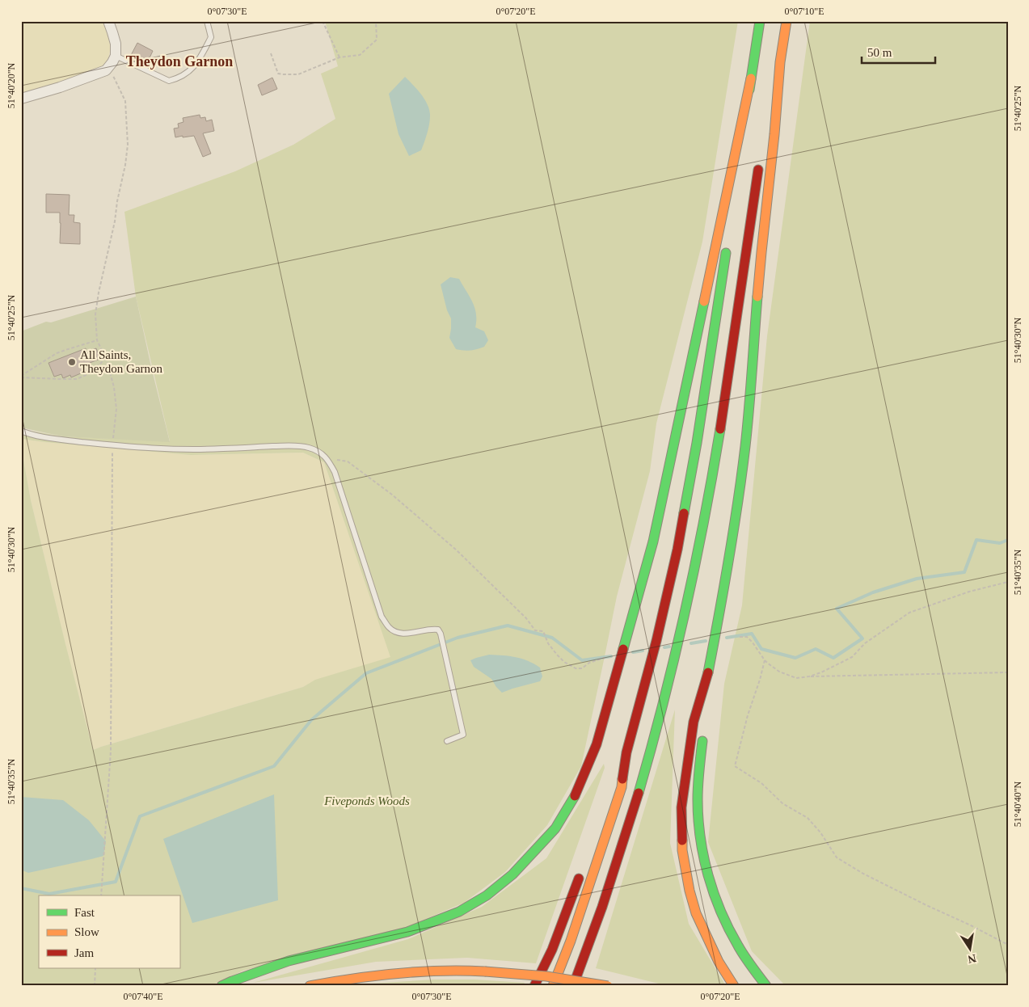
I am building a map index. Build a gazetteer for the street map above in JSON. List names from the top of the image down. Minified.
{"districts":["Theydon Garnon"],"parks":["Fiveponds Woods"],"places":["All Saints, Theydon Garnon"],"legend":["Fast","Slow","Jam"],"scale_bar":"50 m","north":"bottom","coordinates":["0°07'30\"E","0°07'20\"E","0°07'10\"E","51°40'20\"N","51°40'25\"N","51°40'30\"N","51°40'35\"N","51°40'40\"N","0°07'40\"E"]}
